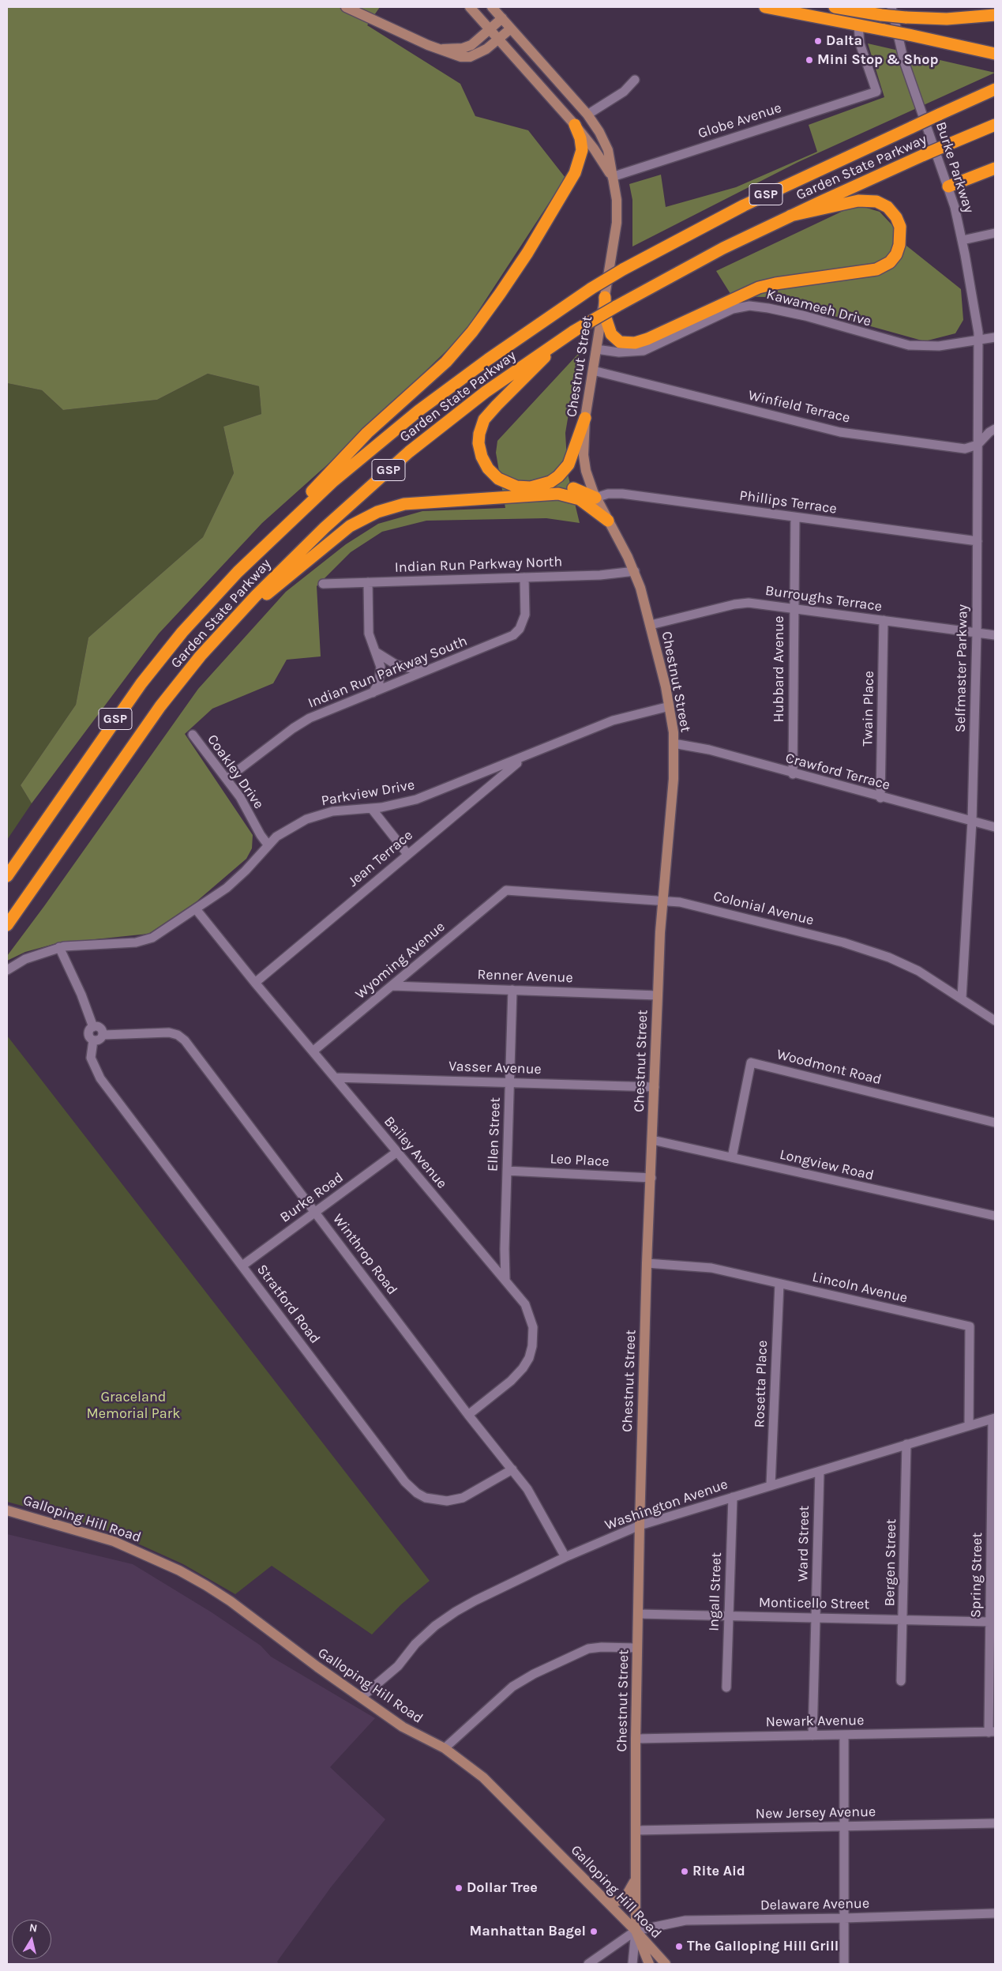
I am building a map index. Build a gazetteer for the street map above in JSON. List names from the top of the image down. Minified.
{"streets":{"highway":["Garden State Parkway","GSP"],"main road":["Chestnut Street","Galloping Hill Road"],"street":["Globe Avenue","Burke Parkway","Kawameeh Drive","Winfield Terrace","Phillips Terrace","Indian Run Parkway North","Burroughs Terrace","Selfmaster Parkway","Hubbard Avenue","Indian Run Parkway South","Twain Place","Coakley Drive","Crawford Terrace","Parkview Drive","Jean Terrace","Colonial Avenue","Wyoming Avenue","Renner Avenue","Woodmont Road","Vasser Avenue","Ellen Street","Bailey Avenue","Leo Place","Longview Road","Burke Road","Winthrop Road","Lincoln Avenue","Stratford Road","Rosetta Place","Washington Avenue","Ward Street","Bergen Street","Spring Street","Ingall Street","Monticello Street","Newark Avenue","New Jersey Avenue","Delaware Avenue"]},"crossings":[["Globe Avenue","Chestnut Street"],["Burke Parkway","Kawameeh Drive"],["Burke Parkway","Selfmaster Parkway"],["Kawameeh Drive","Chestnut Street"],["Kawameeh Drive","Selfmaster Parkway"],["Chestnut Street","Winfield Terrace"],["Chestnut Street","Phillips Terrace"],["Chestnut Street","Indian Run Parkway North"],["Chestnut Street","Burroughs Terrace"],["Chestnut Street","Crawford Terrace"],["Chestnut Street","Parkview Drive"],["Chestnut Street","Colonial Avenue"],["Chestnut Street","Renner Avenue"],["Chestnut Street","Vasser Avenue"],["Chestnut Street","Leo Place"],["Chestnut Street","Longview Road"],["Chestnut Street","Lincoln Avenue"],["Chestnut Street","Washington Avenue"],["Chestnut Street","Galloping Hill Road"],["Chestnut Street","Monticello Street"],["Chestnut Street","Newark Avenue"],["Chestnut Street","New Jersey Avenue"],["Chestnut Street","Delaware Avenue"],["Winfield Terrace","Selfmaster Parkway"],["Phillips Terrace","Selfmaster Parkway"],["Phillips Terrace","Hubbard Avenue"],["Indian Run Parkway North","Indian Run Parkway South"],["Burroughs Terrace","Selfmaster Parkway"],["Burroughs Terrace","Hubbard Avenue"],["Burroughs Terrace","Twain Place"],["Selfmaster Parkway","Crawford Terrace"],["Selfmaster Parkway","Colonial Avenue"],["Hubbard Avenue","Crawford Terrace"],["Indian Run Parkway South","Coakley Drive"],["Twain Place","Crawford Terrace"],["Coakley Drive","Parkview Drive"],["Parkview Drive","Jean Terrace"],["Parkview Drive","Bailey Avenue"],["Jean Terrace","Bailey Avenue"],["Colonial Avenue","Wyoming Avenue"],["Wyoming Avenue","Renner Avenue"],["Wyoming Avenue","Bailey Avenue"],["Renner Avenue","Ellen Street"],["Woodmont Road","Longview Road"],["Vasser Avenue","Ellen Street"],["Vasser Avenue","Bailey Avenue"],["Ellen Street","Bailey Avenue"],["Ellen Street","Leo Place"],["Bailey Avenue","Burke Road"],["Bailey Avenue","Winthrop Road"],["Burke Road","Winthrop Road"],["Burke Road","Stratford Road"],["Winthrop Road","Stratford Road"],["Winthrop Road","Washington Avenue"],["Lincoln Avenue","Rosetta Place"],["Lincoln Avenue","Washington Avenue"],["Rosetta Place","Washington Avenue"],["Washington Avenue","Galloping Hill Road"],["Washington Avenue","Ward Street"],["Washington Avenue","Bergen Street"],["Washington Avenue","Spring Street"],["Washington Avenue","Ingall Street"],["Galloping Hill Road","Delaware Avenue"],["Ward Street","Monticello Street"],["Ward Street","Newark Avenue"],["Bergen Street","Monticello Street"],["Spring Street","Monticello Street"],["Spring Street","Newark Avenue"],["Ingall Street","Monticello Street"]],"parks":["Graceland Memorial Park"],"places":["Dalta","Mini Stop & Shop","Rite Aid","Dollar Tree","Manhattan Bagel","The Galloping Hill Grill"],"north":"top"}
